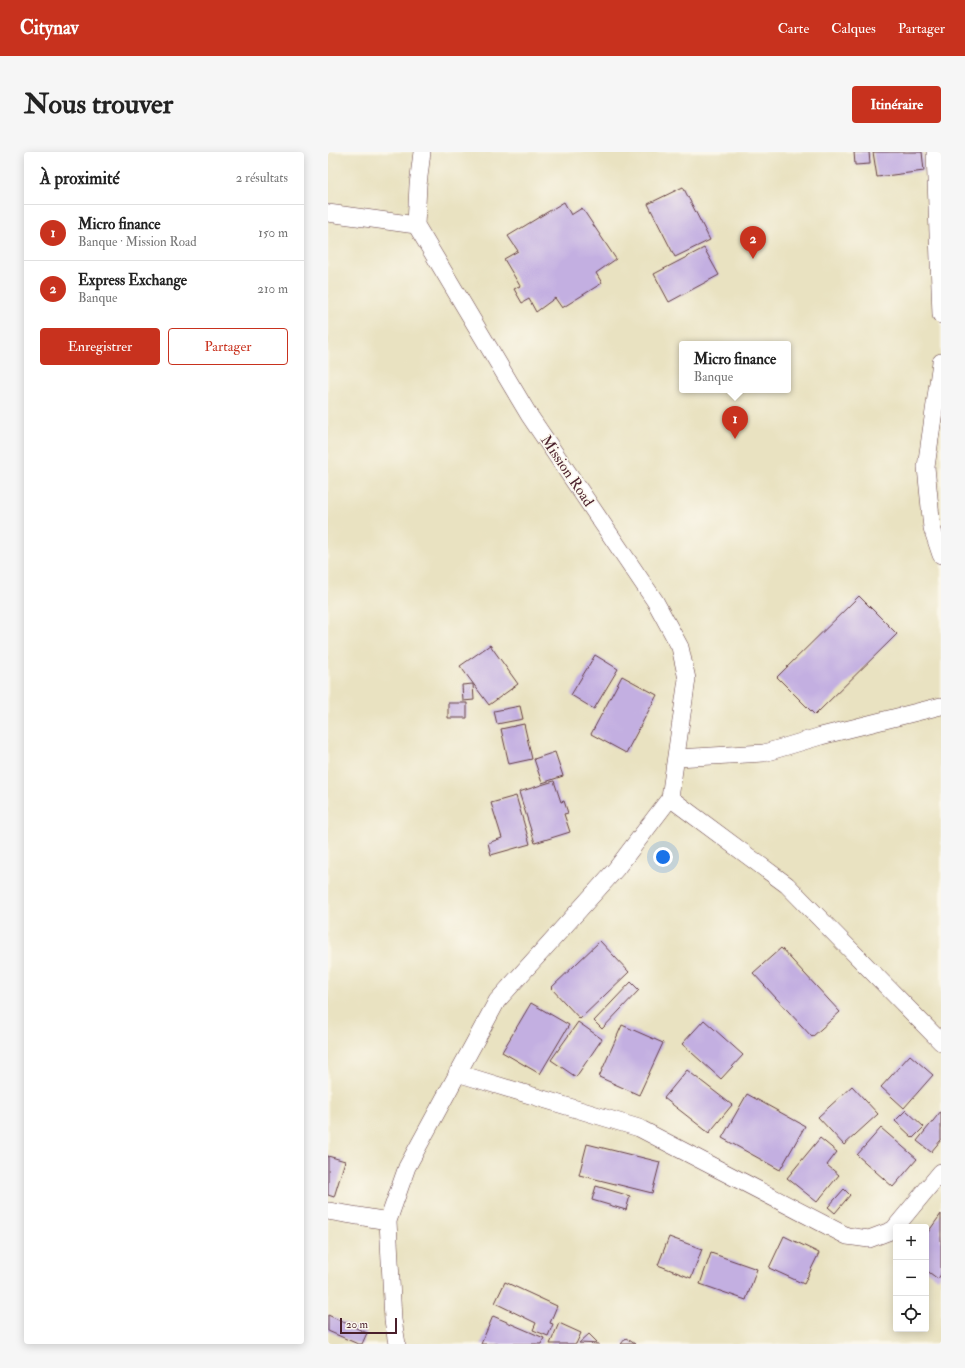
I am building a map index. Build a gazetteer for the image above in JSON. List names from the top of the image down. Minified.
{"streets":{"street":["Mission Road"]},"scale_bar":"20 m","page":{"header":"Citynav","nav":["Carte","Calques","Partager"],"buttons":["Itinéraire",["Enregistrer","Partager"]],"title":"Nous trouver","heading":["À proximité","2 résultats"],"list":[{"mark":"1","name":"Micro finance","note":"Banque · Mission Road","value":"150 m"},{"mark":"2","name":"Express Exchange","note":"Banque","value":"210 m"}],"pins":["2","1"],"popup":["Micro finance","Banque"],"map_buttons":["+","−"],"scale":"20 m"}}
